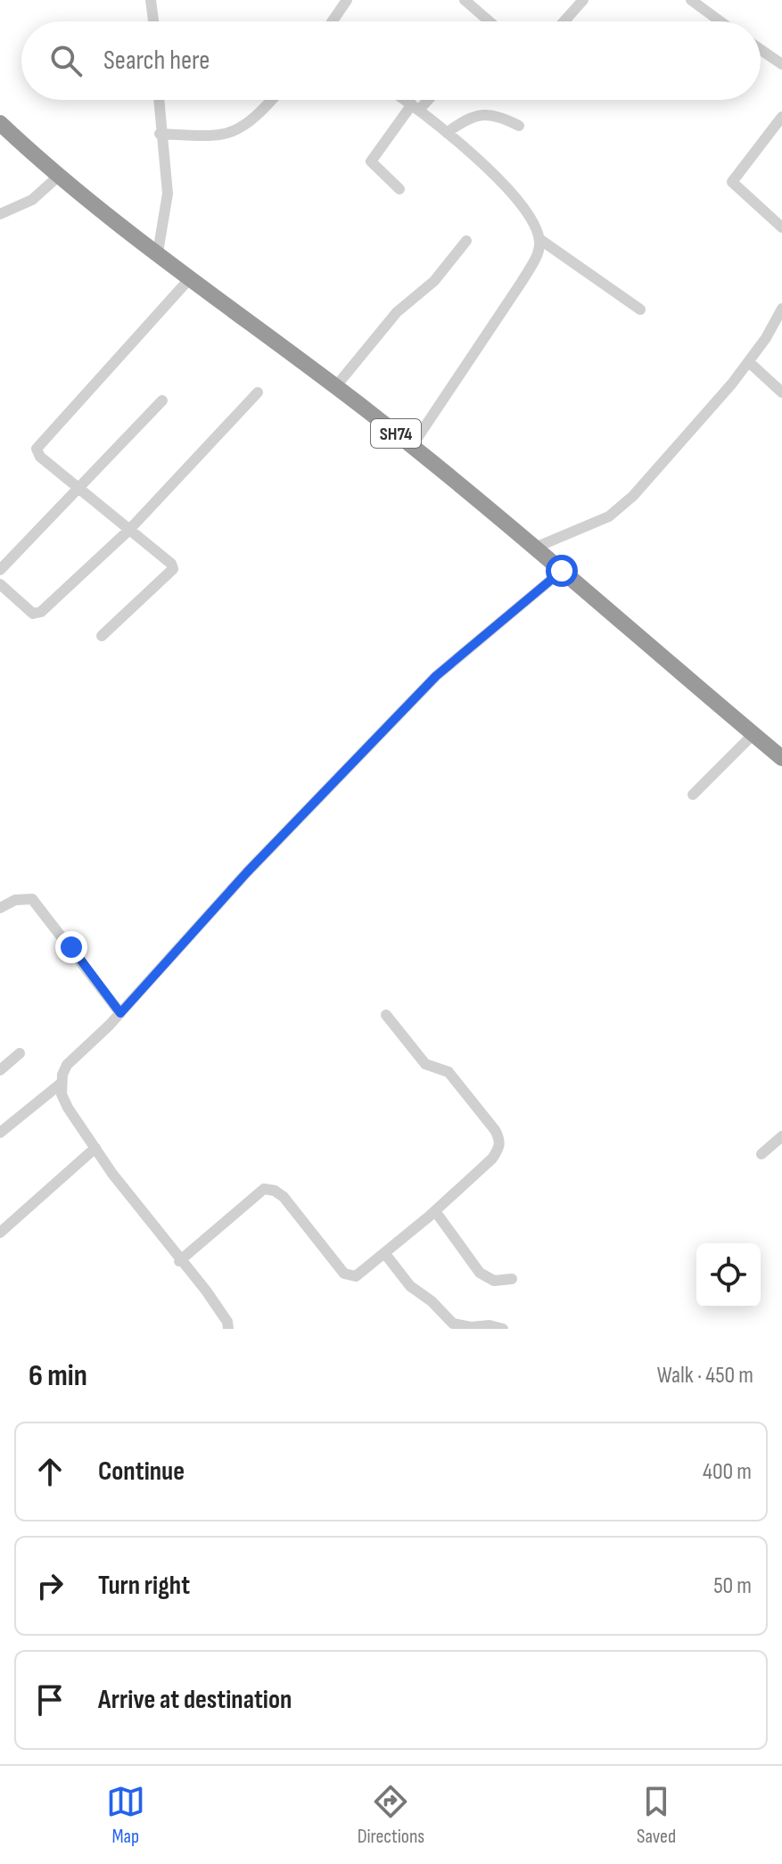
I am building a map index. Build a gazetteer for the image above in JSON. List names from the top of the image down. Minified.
{"streets":{"highway":["SH74"]},"page":{"search":"Search here","heading":["6 min","Walk · 450 m"],"list":[["Continue","400 m"],["Turn right","50 m"],"Arrive at destination"],"nav":["Map","Directions","Saved"]}}
